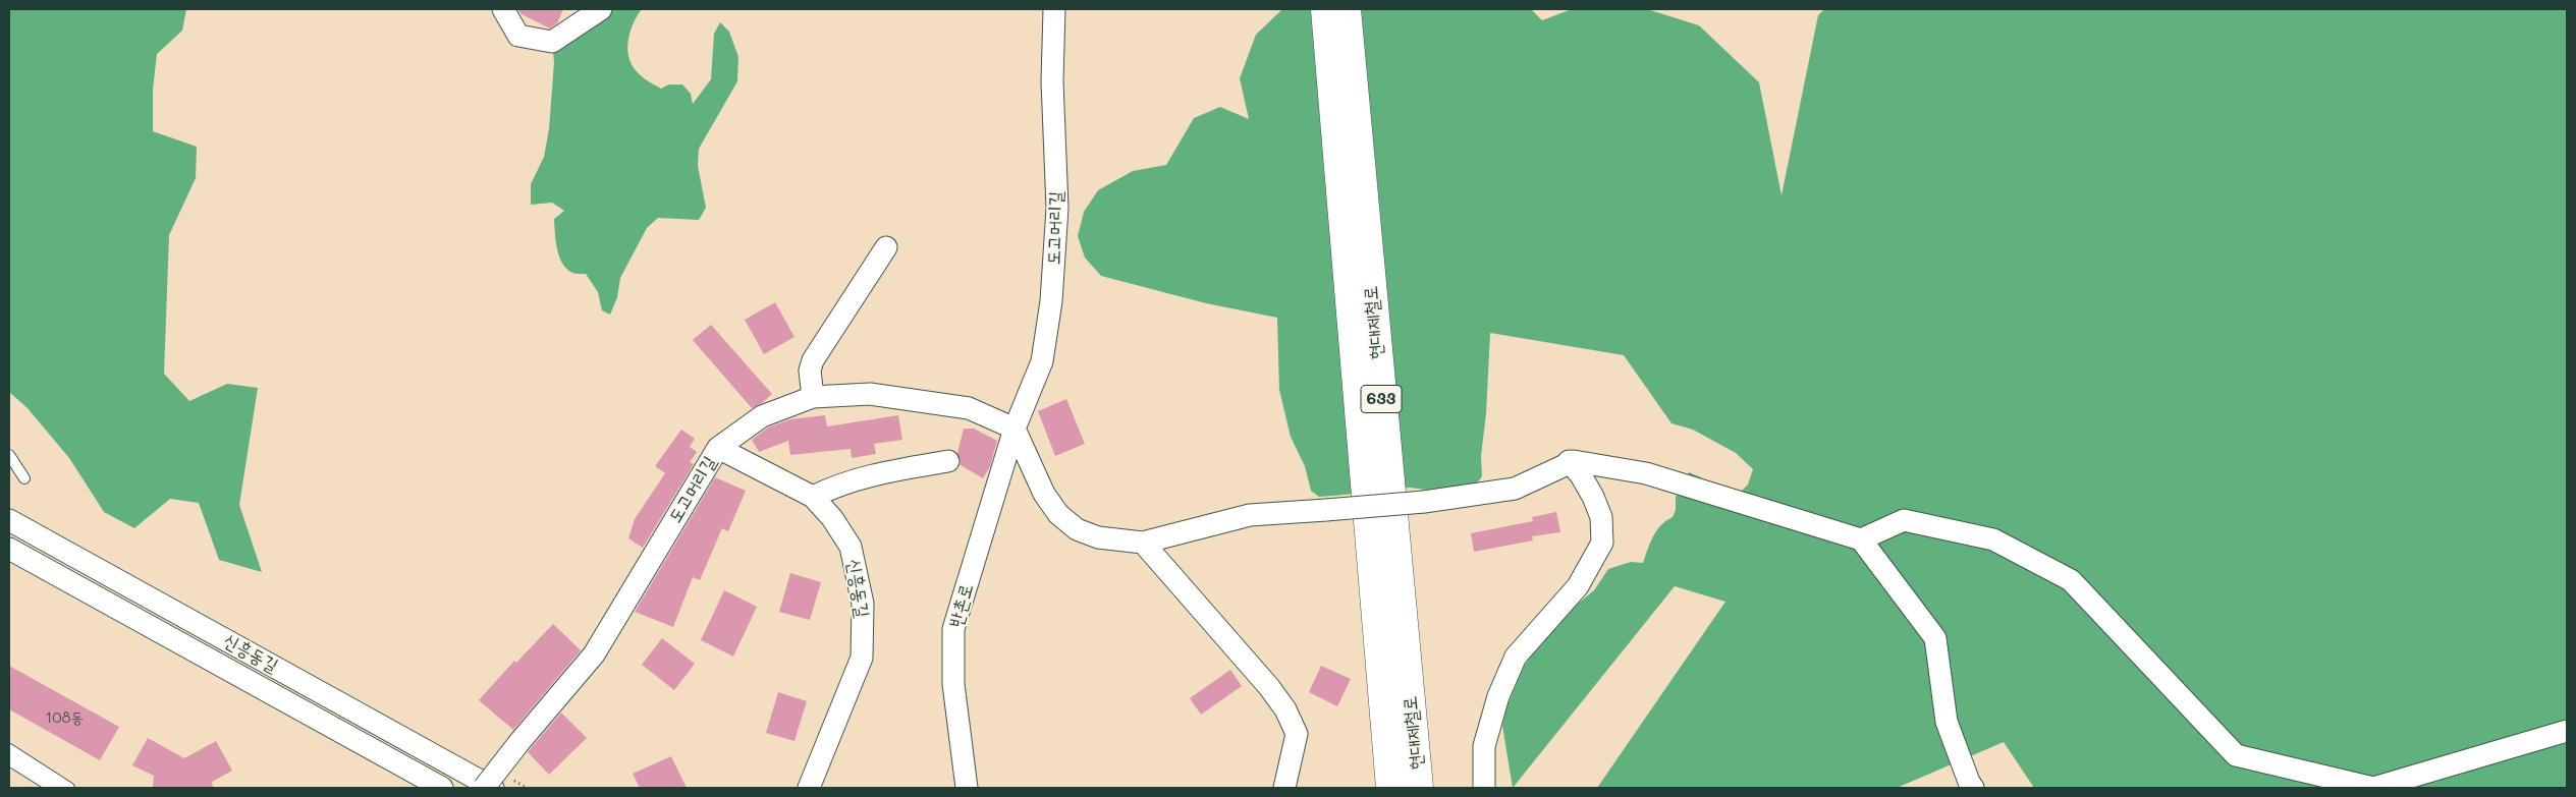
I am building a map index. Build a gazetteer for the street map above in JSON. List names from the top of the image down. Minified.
{"streets":{"highway":["현대제철로","633"],"street":["도고머리길","신흥동길","반촌로"]},"crossings":[["도고머리길","신흥동길"],["도고머리길","반촌로"]],"house_numbers":["108동"]}
